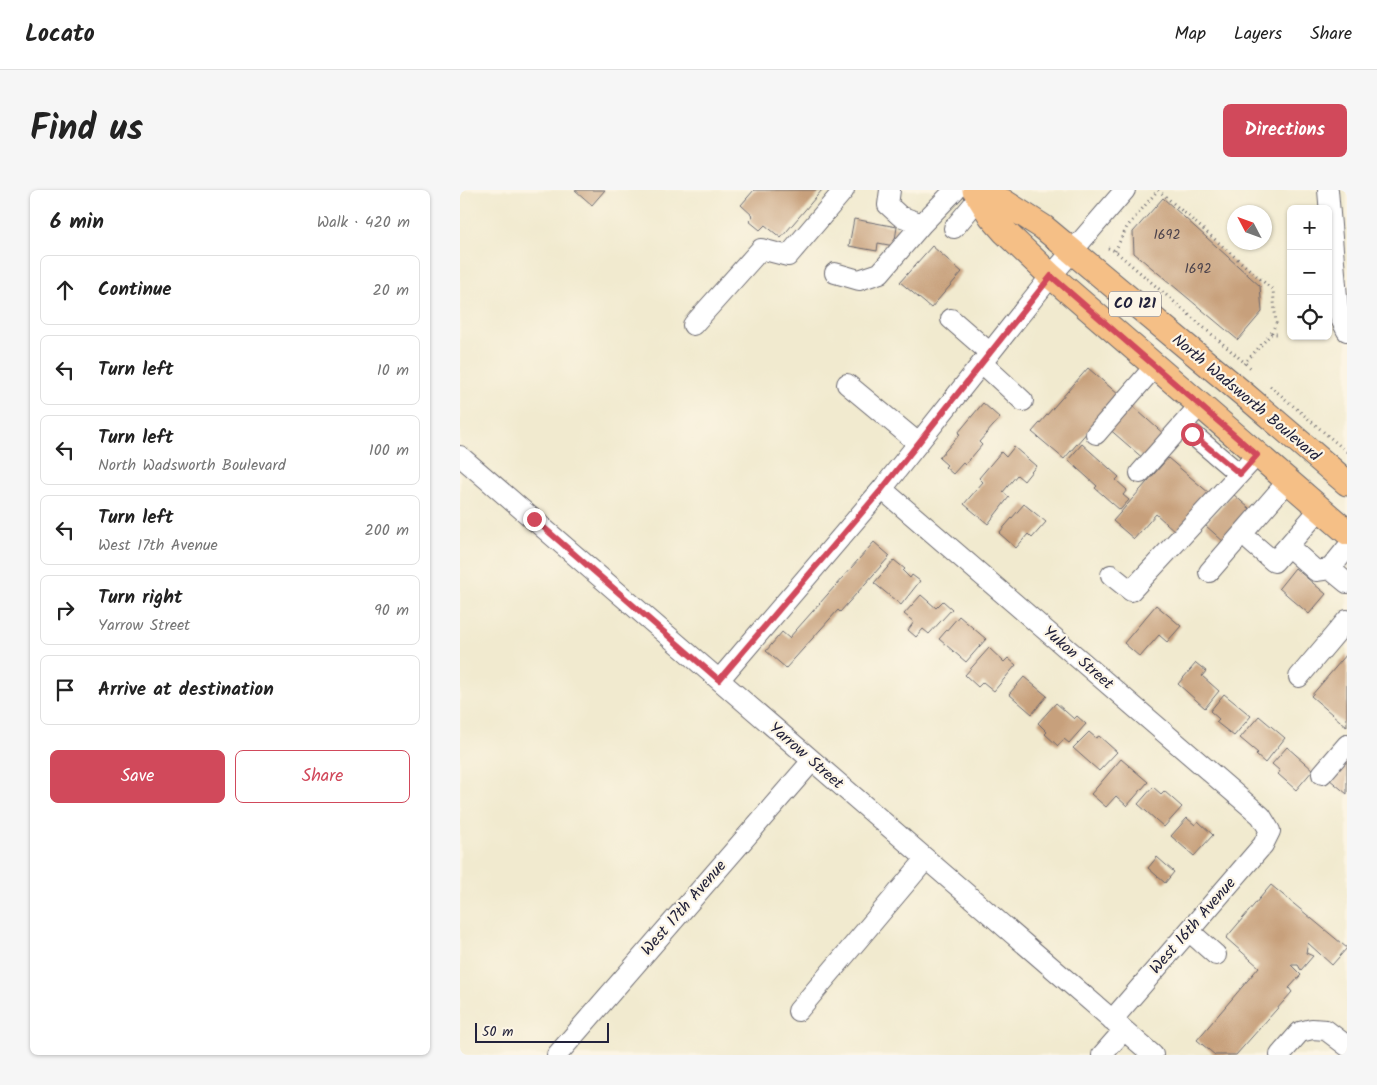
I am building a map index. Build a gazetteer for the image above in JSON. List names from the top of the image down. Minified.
{"streets":{"main road":["CO 121","North Wadsworth Boulevard"],"street":["Yukon Street","Yarrow Street","West 17th Avenue","West 16th Avenue"]},"crossings":[["CO 121","North Wadsworth Boulevard"],["Yukon Street","West 16th Avenue"],["Yarrow Street","West 17th Avenue"],["Yarrow Street","West 16th Avenue"]],"house_numbers":["1692","1692"],"scale_bar":"50 m","north":"top left","page":{"header":"Locato","nav":["Map","Layers","Share"],"title":"Find us","buttons":["Directions",["Save","Share"]],"heading":["6 min","Walk · 420 m"],"map_buttons":["+","−"],"list":[["Continue","20 m"],["Turn left","10 m"],["Turn left","North Wadsworth Boulevard","100 m"],["Turn left","West 17th Avenue","200 m"],["Turn right","Yarrow Street","90 m"],"Arrive at destination"],"scale":"50 m"}}
